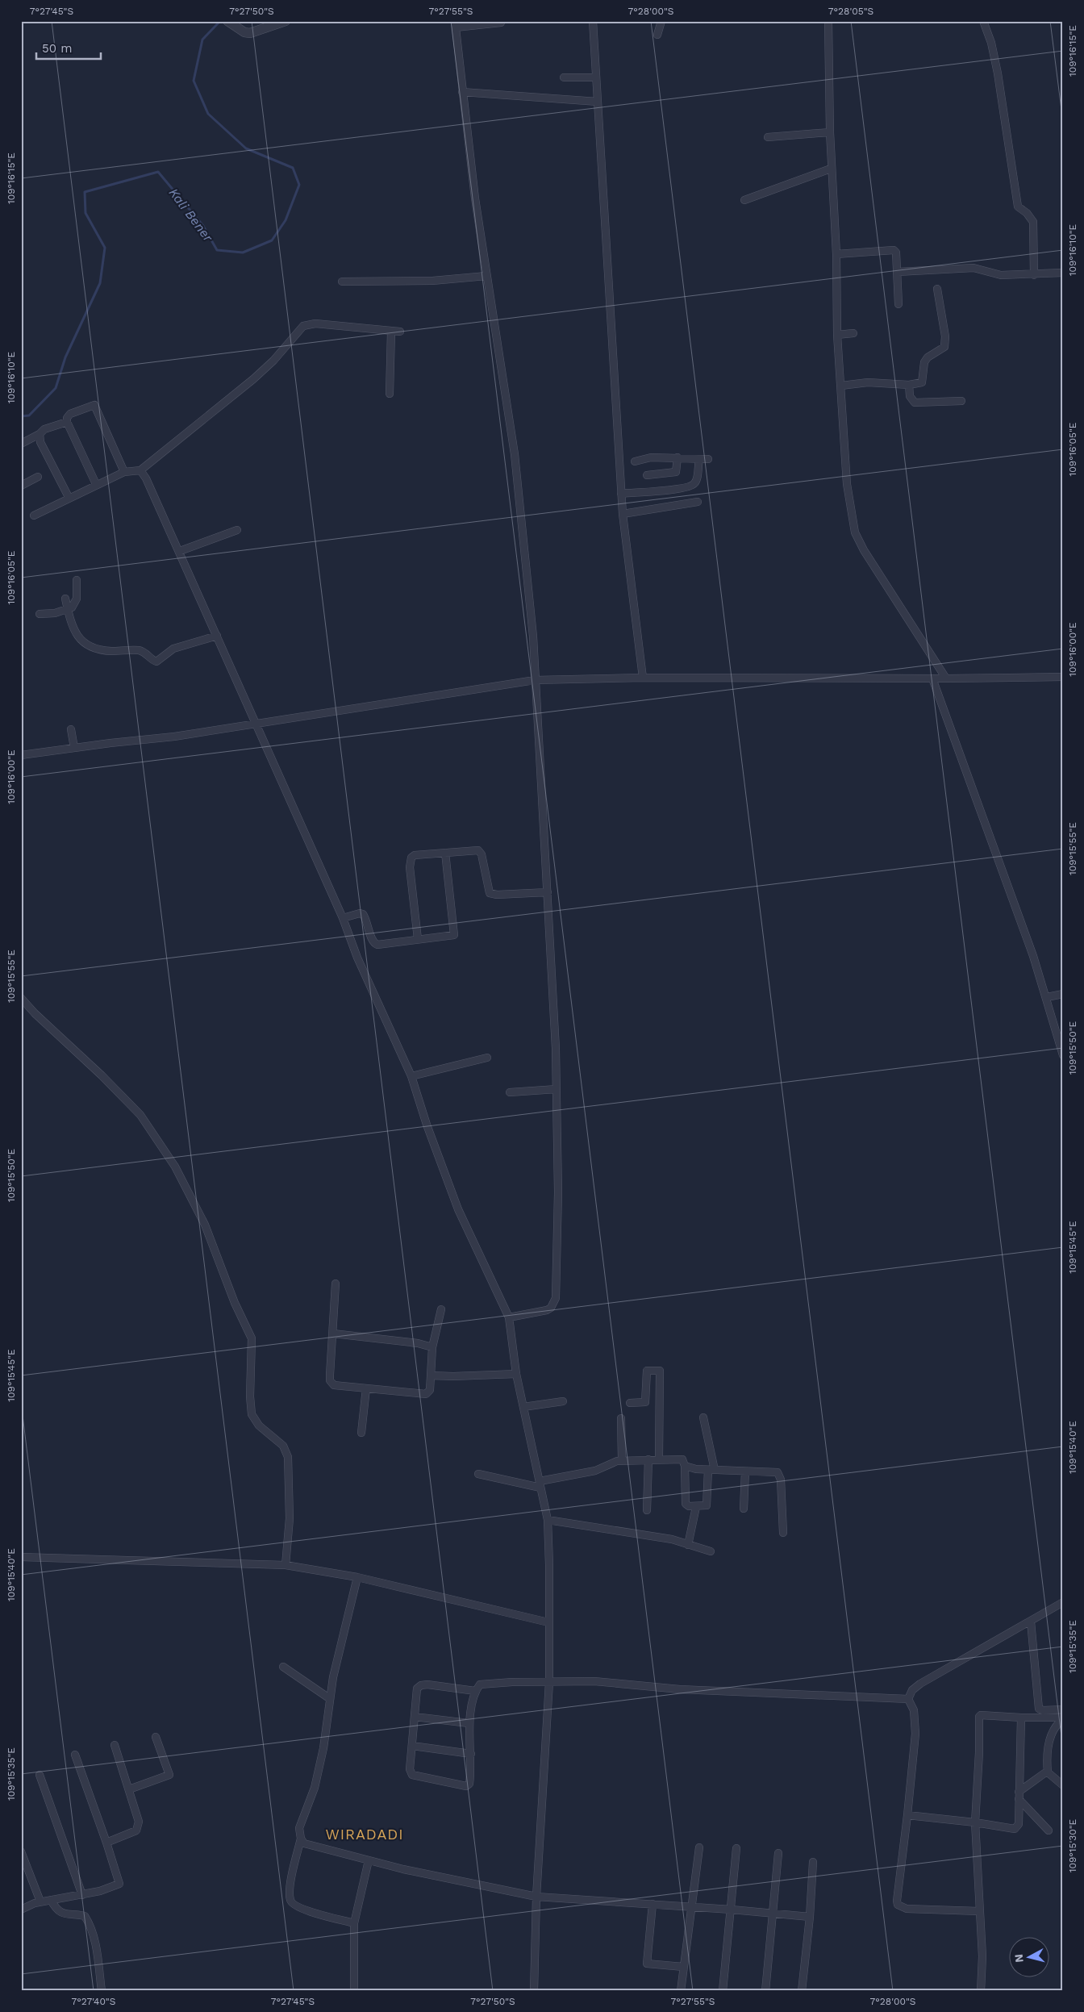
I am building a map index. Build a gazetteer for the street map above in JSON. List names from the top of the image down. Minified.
{"districts":["WIRADADI"],"water":["Kali Bener"],"scale_bar":"50 m","north":"left","coordinates":["7°27'45\"S","7°27'50\"S","7°27'55\"S","7°28'00\"S","7°28'05\"S","109°16'15\"E","109°16'10\"E","109°16'05\"E","109°16'00\"E","109°15'55\"E","109°15'50\"E","109°15'45\"E","109°15'40\"E","109°15'35\"E","109°15'30\"E","7°27'40\"S"]}
